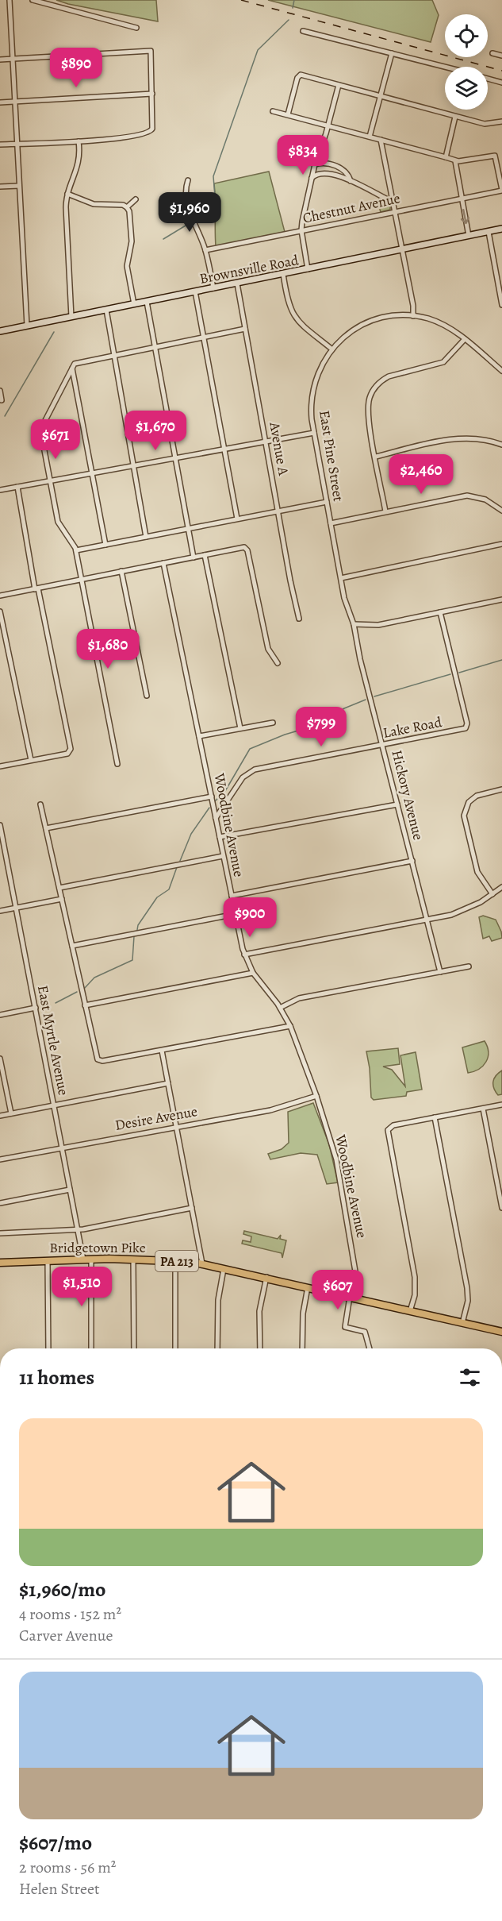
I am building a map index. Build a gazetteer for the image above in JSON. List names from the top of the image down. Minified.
{"streets":{"main road":["Bridgetown Pike","PA 213"],"street":["Chestnut Avenue","Brownsville Road","Avenue A","East Pine Street","Lake Road","Hickory Avenue","Woodbine Avenue","East Myrtle Avenue","Desire Avenue"]},"crossings":[["Brownsville Road","Avenue A"],["East Pine Street","Hickory Avenue"],["Lake Road","Hickory Avenue"],["Lake Road","Woodbine Avenue"],["Woodbine Avenue","Desire Avenue"],["Woodbine Avenue","Bridgetown Pike"],["East Myrtle Avenue","Desire Avenue"],["East Myrtle Avenue","Bridgetown Pike"]],"page":{"price":["$890","$834","$1,960","$1,670","$671","$2,460","$1,680","$799","$900","$1,510","$607"],"heading":"11 homes","list":[{"name":"$1,960/mo","note":"4 rooms · 152 m² · Carver Avenue"},{"name":"$607/mo","note":"2 rooms · 56 m² · Helen Street"}]}}
